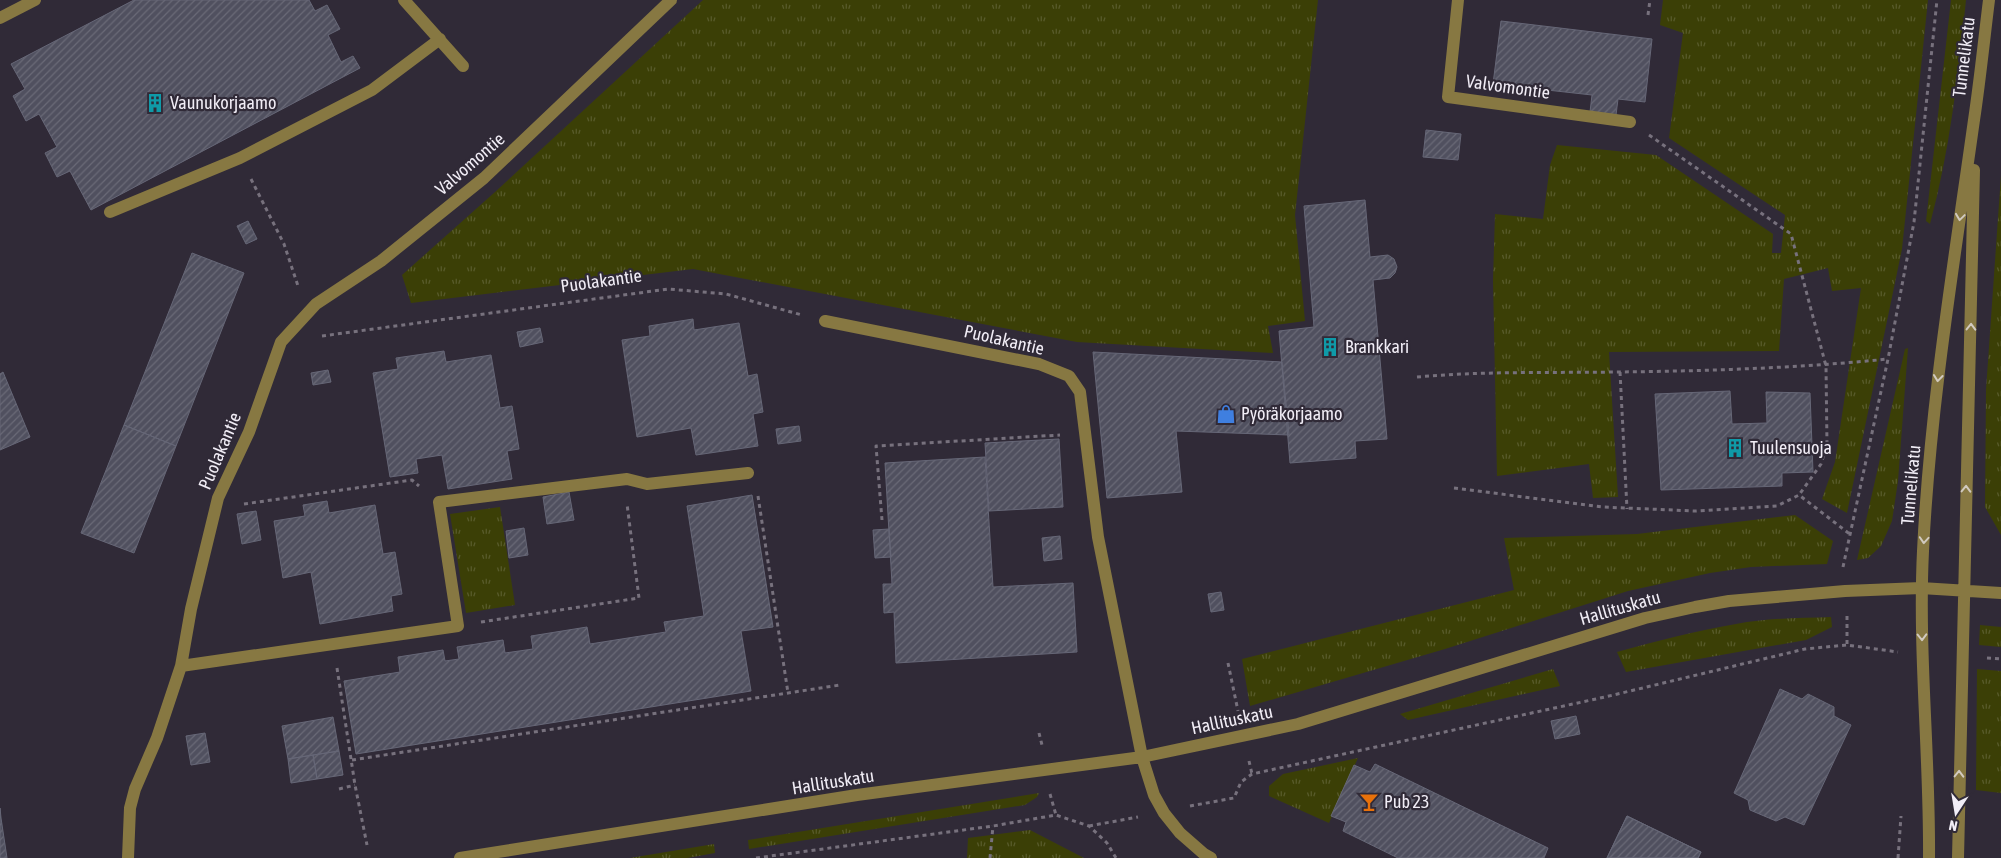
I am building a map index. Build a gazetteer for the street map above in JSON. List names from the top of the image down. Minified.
{"streets":{"street":["Tunnelikatu","Valvomontie","Puolakantie","Hallituskatu"]},"crossings":[["Tunnelikatu","Hallituskatu"],["Valvomontie","Puolakantie"],["Puolakantie","Hallituskatu"]],"places":{"building":["Vaunukorjaamo","Brankkari","Tuulensuoja"],"shop":["Pyöräkorjaamo"],"bar":["Pub 23"]},"north":"bottom"}
